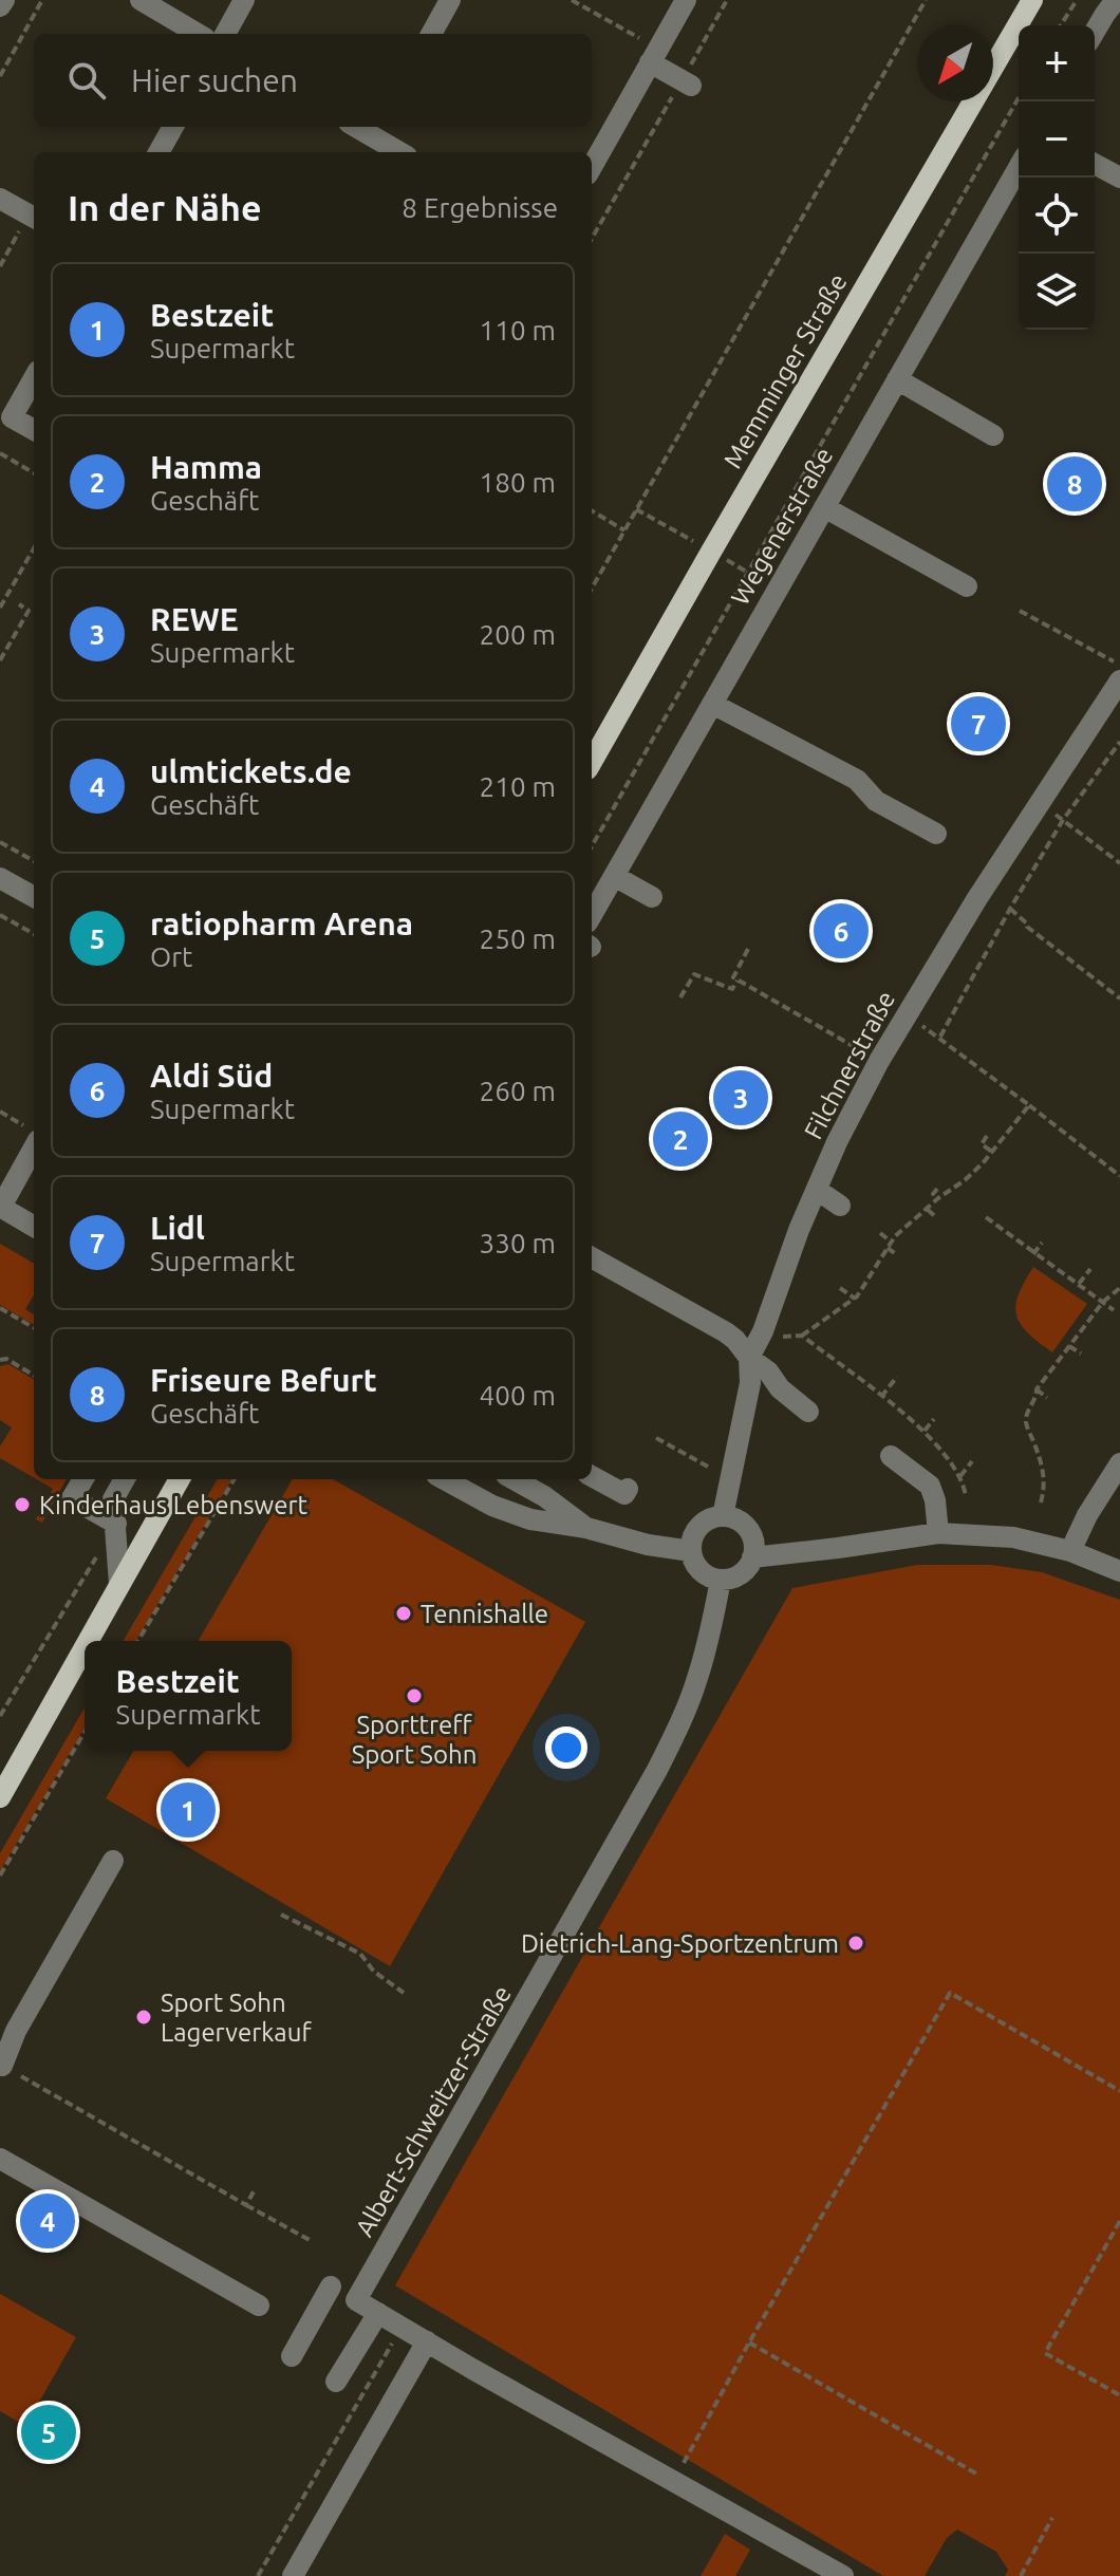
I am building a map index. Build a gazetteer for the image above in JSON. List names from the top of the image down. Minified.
{"streets":{"main road":["Memminger Straße"],"street":["Wegenerstraße","Filchnerstraße","Albert-Schweitzer-Straße"]},"crossings":[["Filchnerstraße","Albert-Schweitzer-Straße"]],"places":["Kinderhaus Lebenswert","Tennishalle","Sporttreff Sport Sohn","Dietrich-Lang-Sportzentrum","Sport Sohn Lagerverkauf"],"north":"bottom left","page":{"map_buttons":["+","−"],"search":"Hier suchen","heading":["In der Nähe","8 Ergebnisse"],"list":[{"mark":"1","name":"Bestzeit","note":"Supermarkt","value":"110 m"},{"mark":"2","name":"Hamma","note":"Geschäft","value":"180 m"},{"mark":"3","name":"REWE","note":"Supermarkt","value":"200 m"},{"mark":"4","name":"ulmtickets.de","note":"Geschäft","value":"210 m"},{"mark":"5","name":"ratiopharm Arena","note":"Ort","value":"250 m"},{"mark":"6","name":"Aldi Süd","note":"Supermarkt","value":"260 m"},{"mark":"7","name":"Lidl","note":"Supermarkt","value":"330 m"},{"mark":"8","name":"Friseure Befurt","note":"Geschäft","value":"400 m"}],"pins":["8","7","6","3","2","1","4","5"],"popup":["Bestzeit","Supermarkt"]}}
